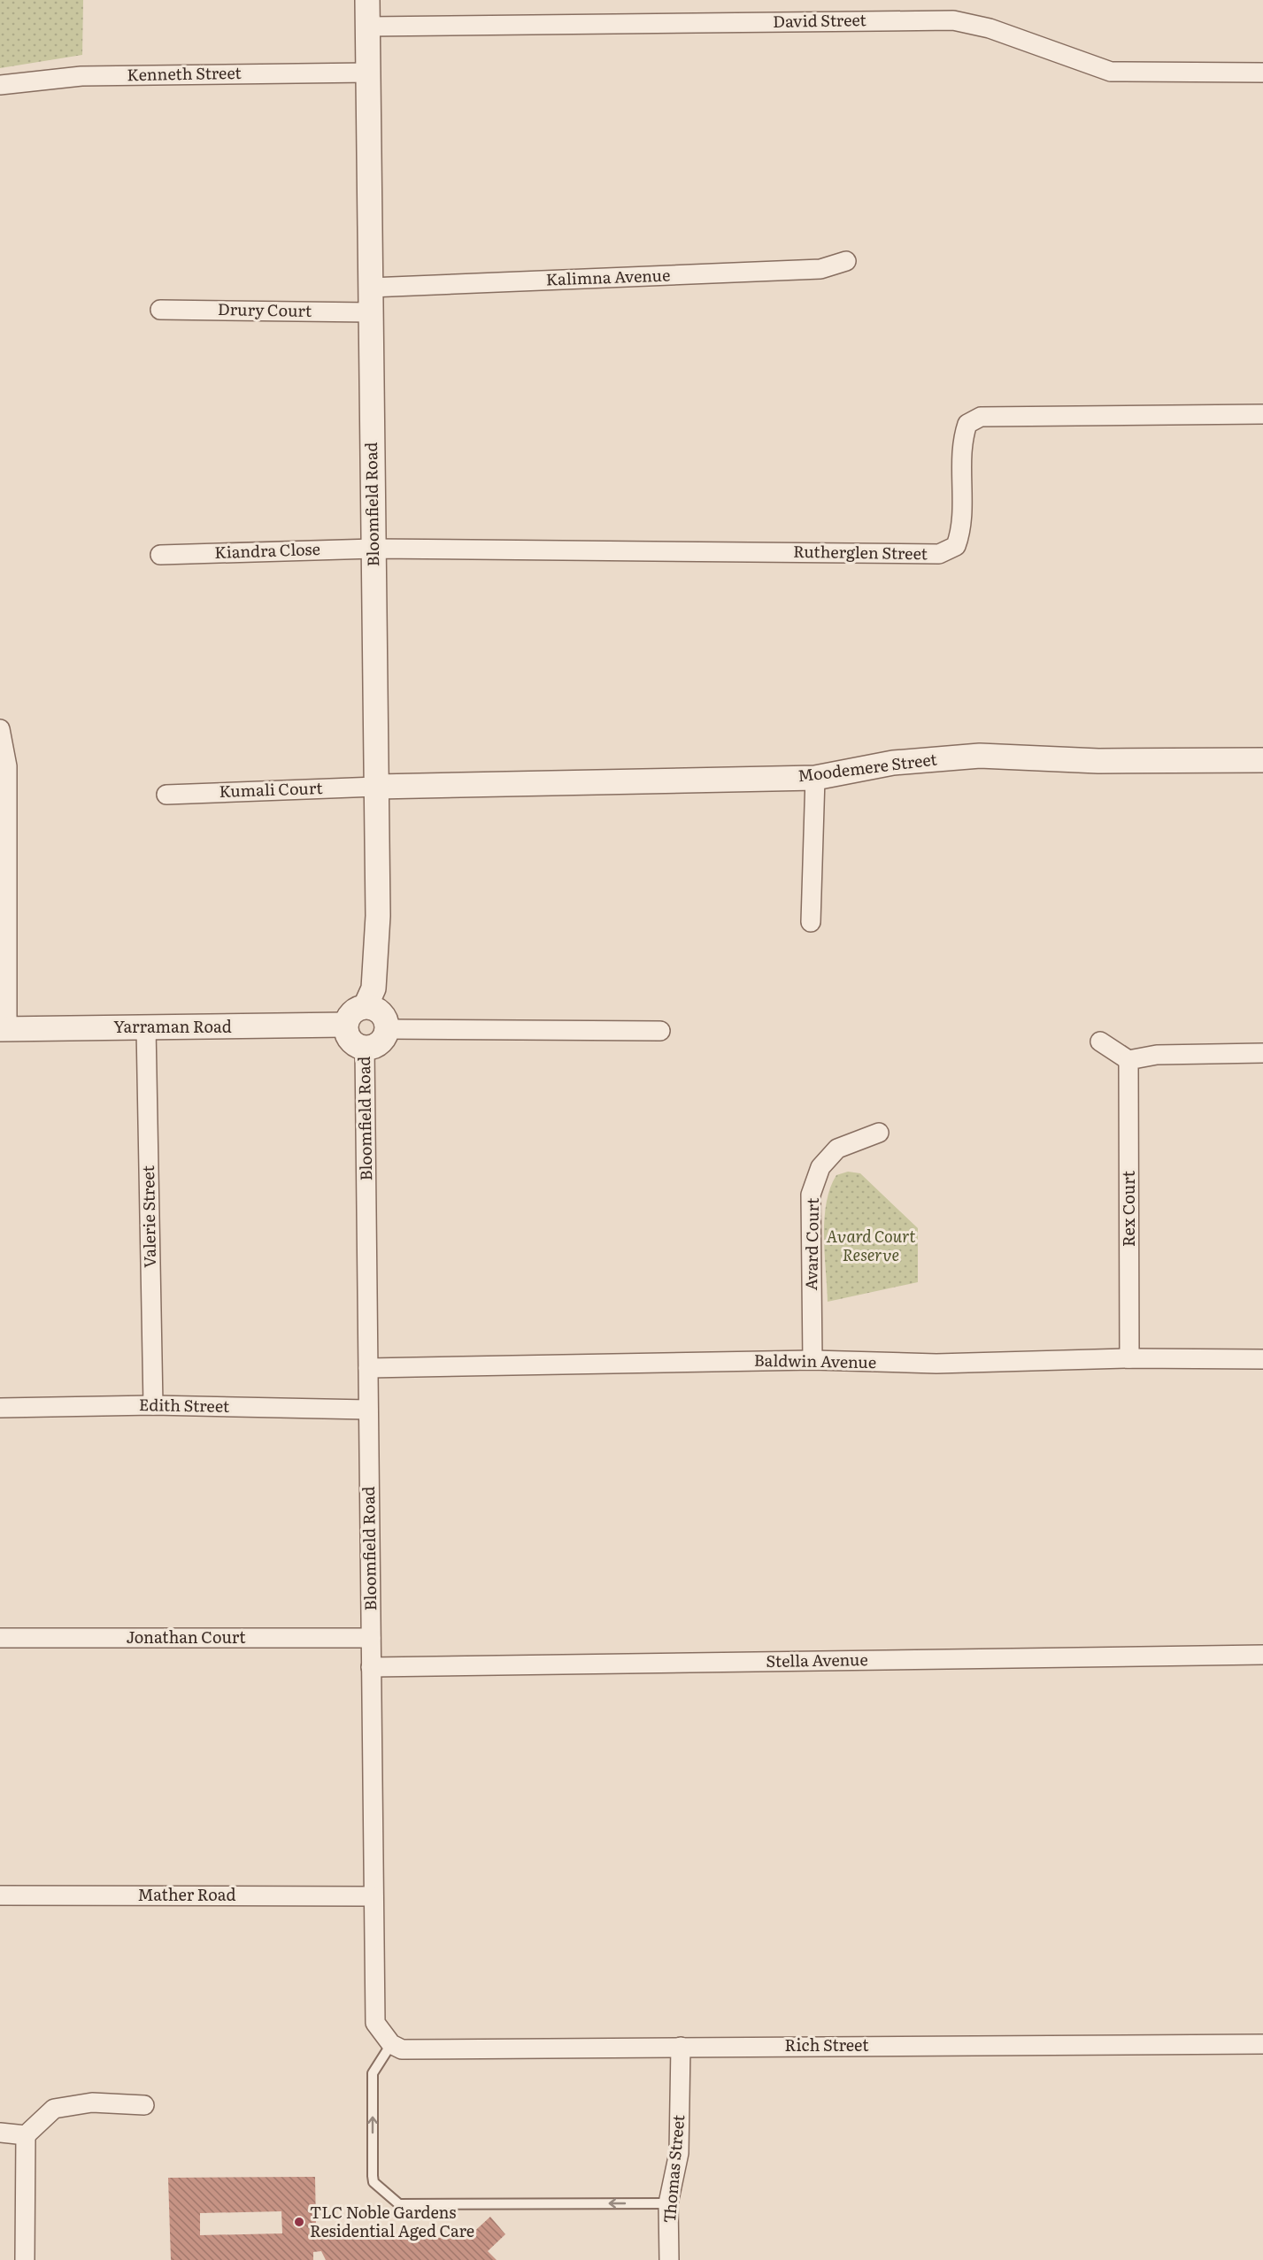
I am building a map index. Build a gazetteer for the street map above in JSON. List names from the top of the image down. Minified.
{"streets":{"street":["David Street","Kenneth Street","Kalimna Avenue","Drury Court","Bloomfield Road","Kiandra Close","Rutherglen Street","Moodemere Street","Kumali Court","Yarraman Road","Rex Court","Valerie Street","Avard Court","Baldwin Avenue","Edith Street","Jonathan Court","Stella Avenue","Mather Road","Rich Street","Thomas Street"]},"crossings":[["David Street","Bloomfield Road"],["Kenneth Street","Bloomfield Road"],["Kalimna Avenue","Bloomfield Road"],["Drury Court","Bloomfield Road"],["Bloomfield Road","Kiandra Close"],["Bloomfield Road","Rutherglen Street"],["Bloomfield Road","Moodemere Street"],["Bloomfield Road","Kumali Court"],["Bloomfield Road","Yarraman Road"],["Bloomfield Road","Baldwin Avenue"],["Bloomfield Road","Edith Street"],["Bloomfield Road","Jonathan Court"],["Bloomfield Road","Stella Avenue"],["Bloomfield Road","Mather Road"],["Bloomfield Road","Rich Street"],["Kiandra Close","Rutherglen Street"],["Moodemere Street","Kumali Court"],["Yarraman Road","Valerie Street"],["Rex Court","Baldwin Avenue"],["Valerie Street","Edith Street"],["Avard Court","Baldwin Avenue"],["Rich Street","Thomas Street"]],"parks":["Avard Court Reserve"],"places":["TLC Noble Gardens Residential Aged Care"]}
